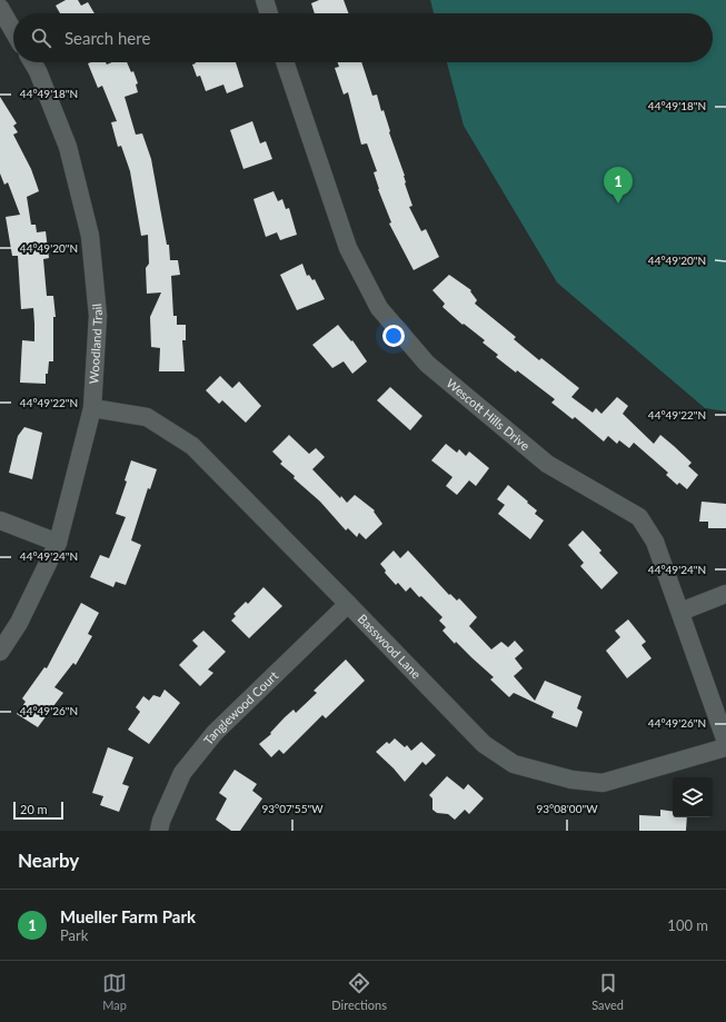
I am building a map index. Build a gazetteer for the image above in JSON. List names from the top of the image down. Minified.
{"streets":{"street":["Woodland Trail","Wescott Hills Drive","Basswood Lane","Tanglewood Court"]},"crossings":[["Woodland Trail","Basswood Lane"],["Basswood Lane","Tanglewood Court"]],"scale_bar":"20 m","page":{"search":"Search here","pins":"1","scale":"20 m","heading":"Nearby","list":[{"mark":"1","name":"Mueller Farm Park","note":"Park","value":"100 m"}],"nav":["Map","Directions","Saved"]},"coordinates":["44°49'18\"N","44°49'20\"N","44°49'22\"N","44°49'24\"N","44°49'26\"N","93°07'55\"W","93°08'00\"W"]}
